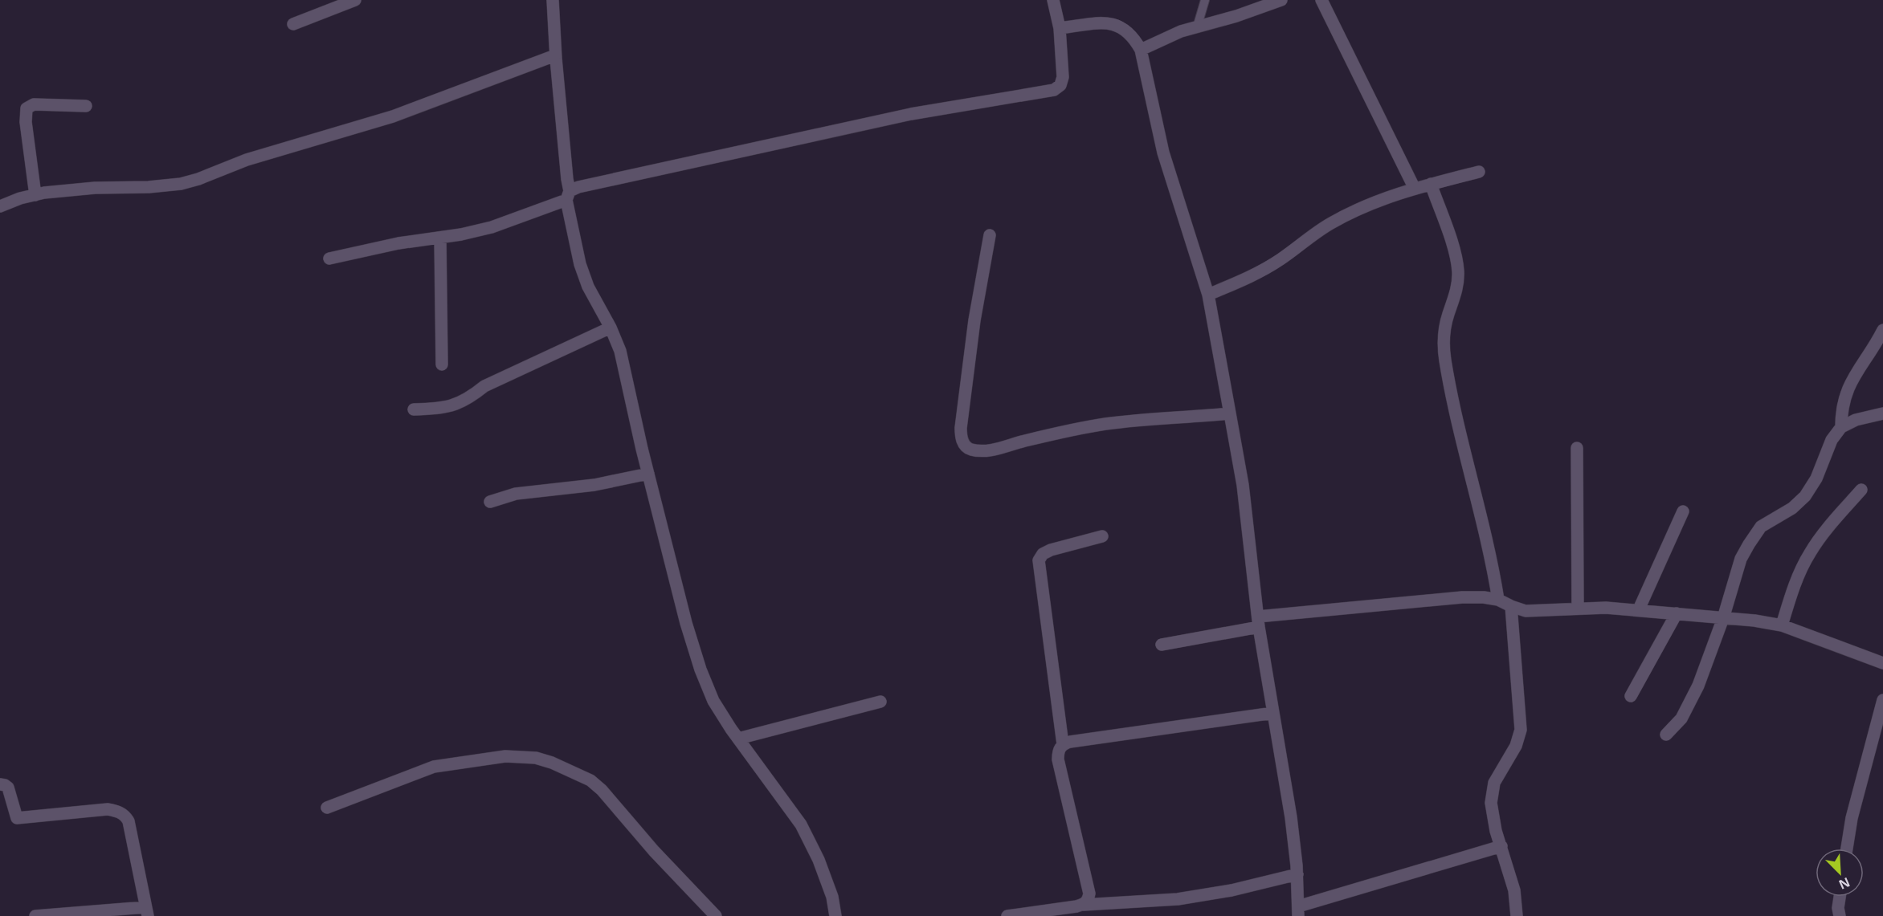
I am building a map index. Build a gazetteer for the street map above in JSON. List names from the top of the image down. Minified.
{"north":"bottom right"}
